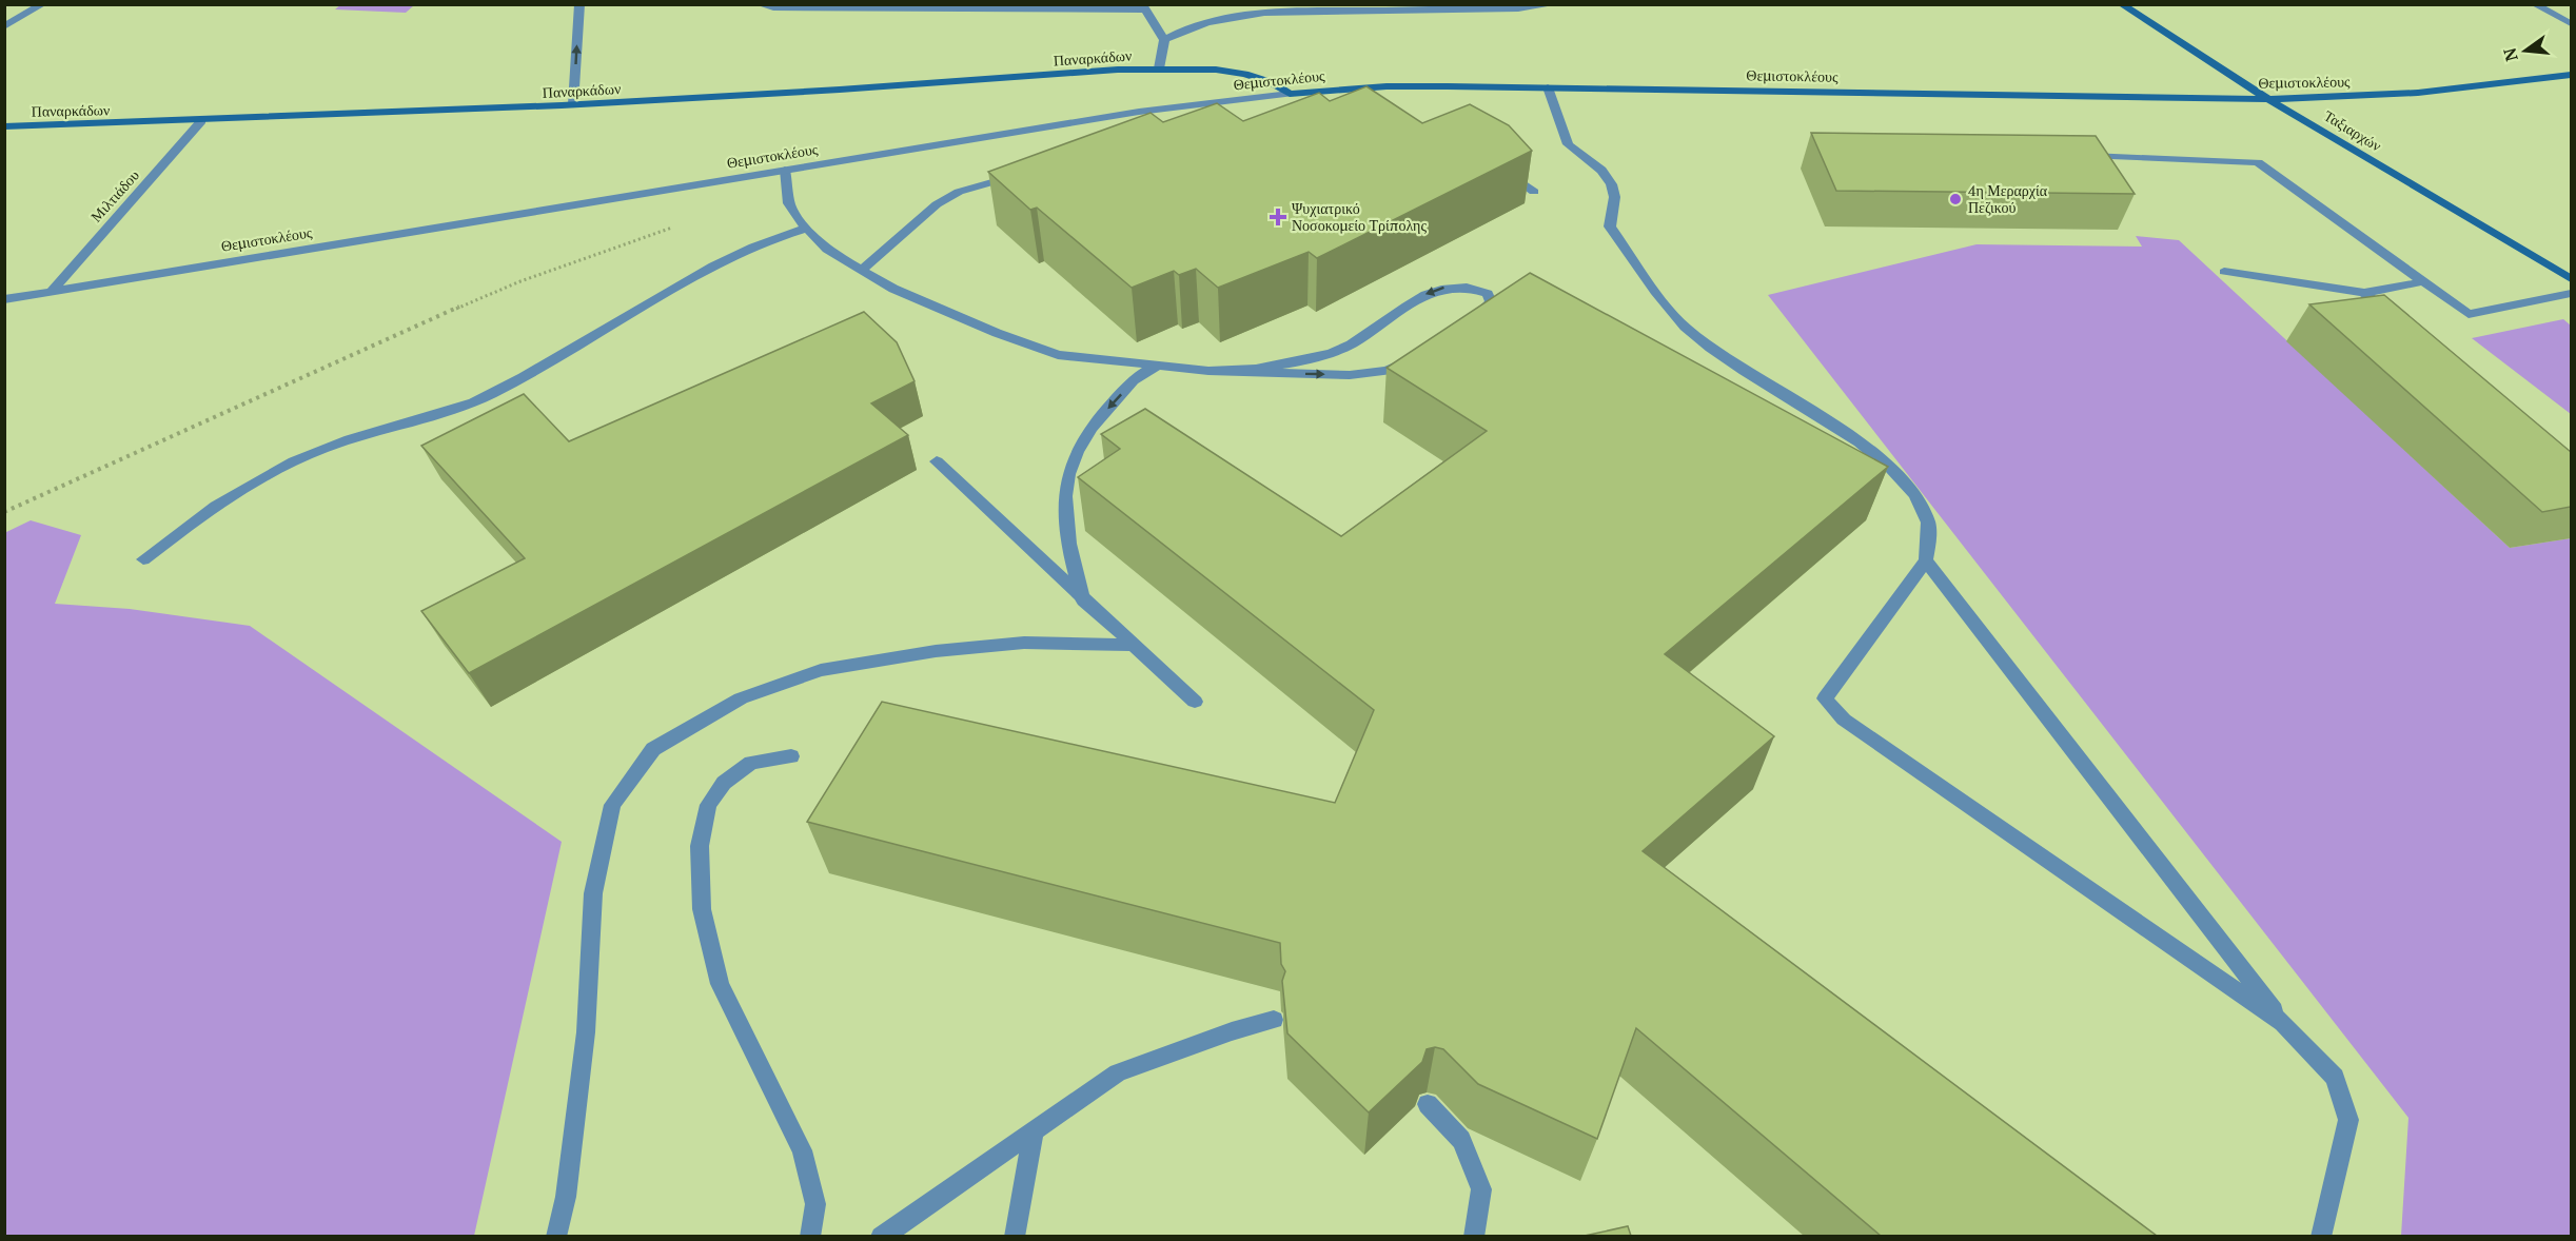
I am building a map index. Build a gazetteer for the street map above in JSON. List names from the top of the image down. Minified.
{"streets":{"street":["Παναρκάδων","Θεμιστοκλέους","Ταξιαρχών","Μιλτιάδου"]},"crossings":[["Παναρκάδων","Θεμιστοκλέους"],["Παναρκάδων","Μιλτιάδου"],["Θεμιστοκλέους","Ταξιαρχών"],["Θεμιστοκλέους","Μιλτιάδου"]],"places":{"other":["4η Μεραρχία Πεζικού"],"health":["Ψυχιατρικό Νοσοκομείο Τρίπολης"]},"north":"left"}
